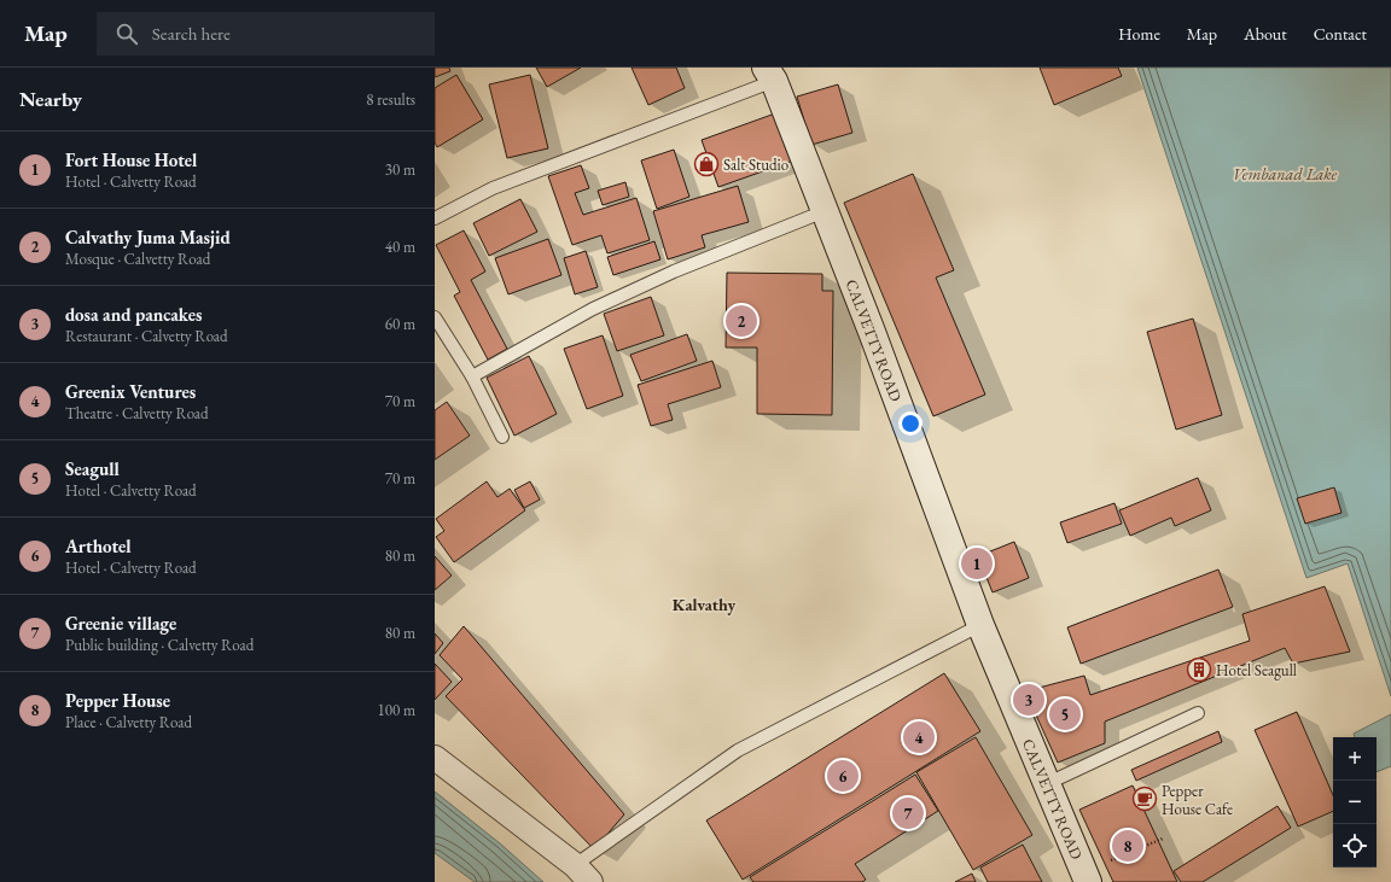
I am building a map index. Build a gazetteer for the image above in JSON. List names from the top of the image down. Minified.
{"streets":{"street":["CALVETTY ROAD"]},"districts":["Kalvathy"],"water":["Vembanad Lake"],"places":{"shop":["Salt Studio"],"building":["Hotel Seagull"],"cafe":["Pepper House Cafe"]},"page":{"header":"Map","search":"Search here","nav":["Home","Map","About","Contact"],"heading":["Nearby","8 results"],"list":[{"mark":"1","name":"Fort House Hotel","note":"Hotel · Calvetty Road","value":"30 m"},{"mark":"2","name":"Calvathy Juma Masjid","note":"Mosque · Calvetty Road","value":"40 m"},{"mark":"3","name":"dosa and pancakes","note":"Restaurant · Calvetty Road","value":"60 m"},{"mark":"4","name":"Greenix Ventures","note":"Theatre · Calvetty Road","value":"70 m"},{"mark":"5","name":"Seagull","note":"Hotel · Calvetty Road","value":"70 m"},{"mark":"6","name":"Arthotel","note":"Hotel · Calvetty Road","value":"80 m"},{"mark":"7","name":"Greenie village","note":"Public building · Calvetty Road","value":"80 m"},{"mark":"8","name":"Pepper House","note":"Place · Calvetty Road","value":"100 m"}],"pins":["2","1","3","5","4","6","7","8"],"map_buttons":["+","−"]}}
